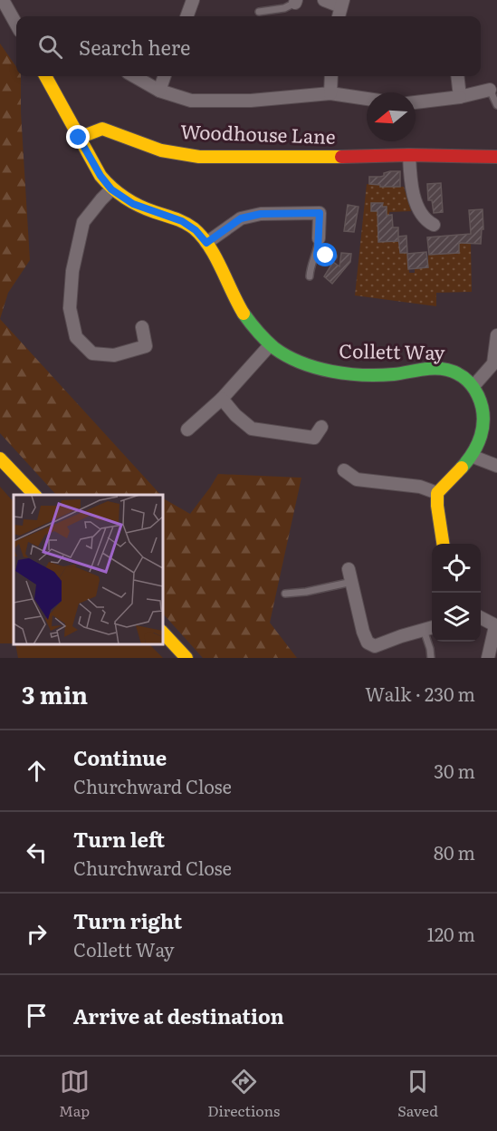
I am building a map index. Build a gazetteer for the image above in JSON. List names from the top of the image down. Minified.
{"streets":{"street":["Woodhouse Lane","Collett Way"]},"crossings":[["Woodhouse Lane","Collett Way"]],"north":"left","page":{"search":"Search here","heading":["3 min","Walk · 230 m"],"list":[["Continue","Churchward Close","30 m"],["Turn left","Churchward Close","80 m"],["Turn right","Collett Way","120 m"],"Arrive at destination"],"nav":["Map","Directions","Saved"]}}
